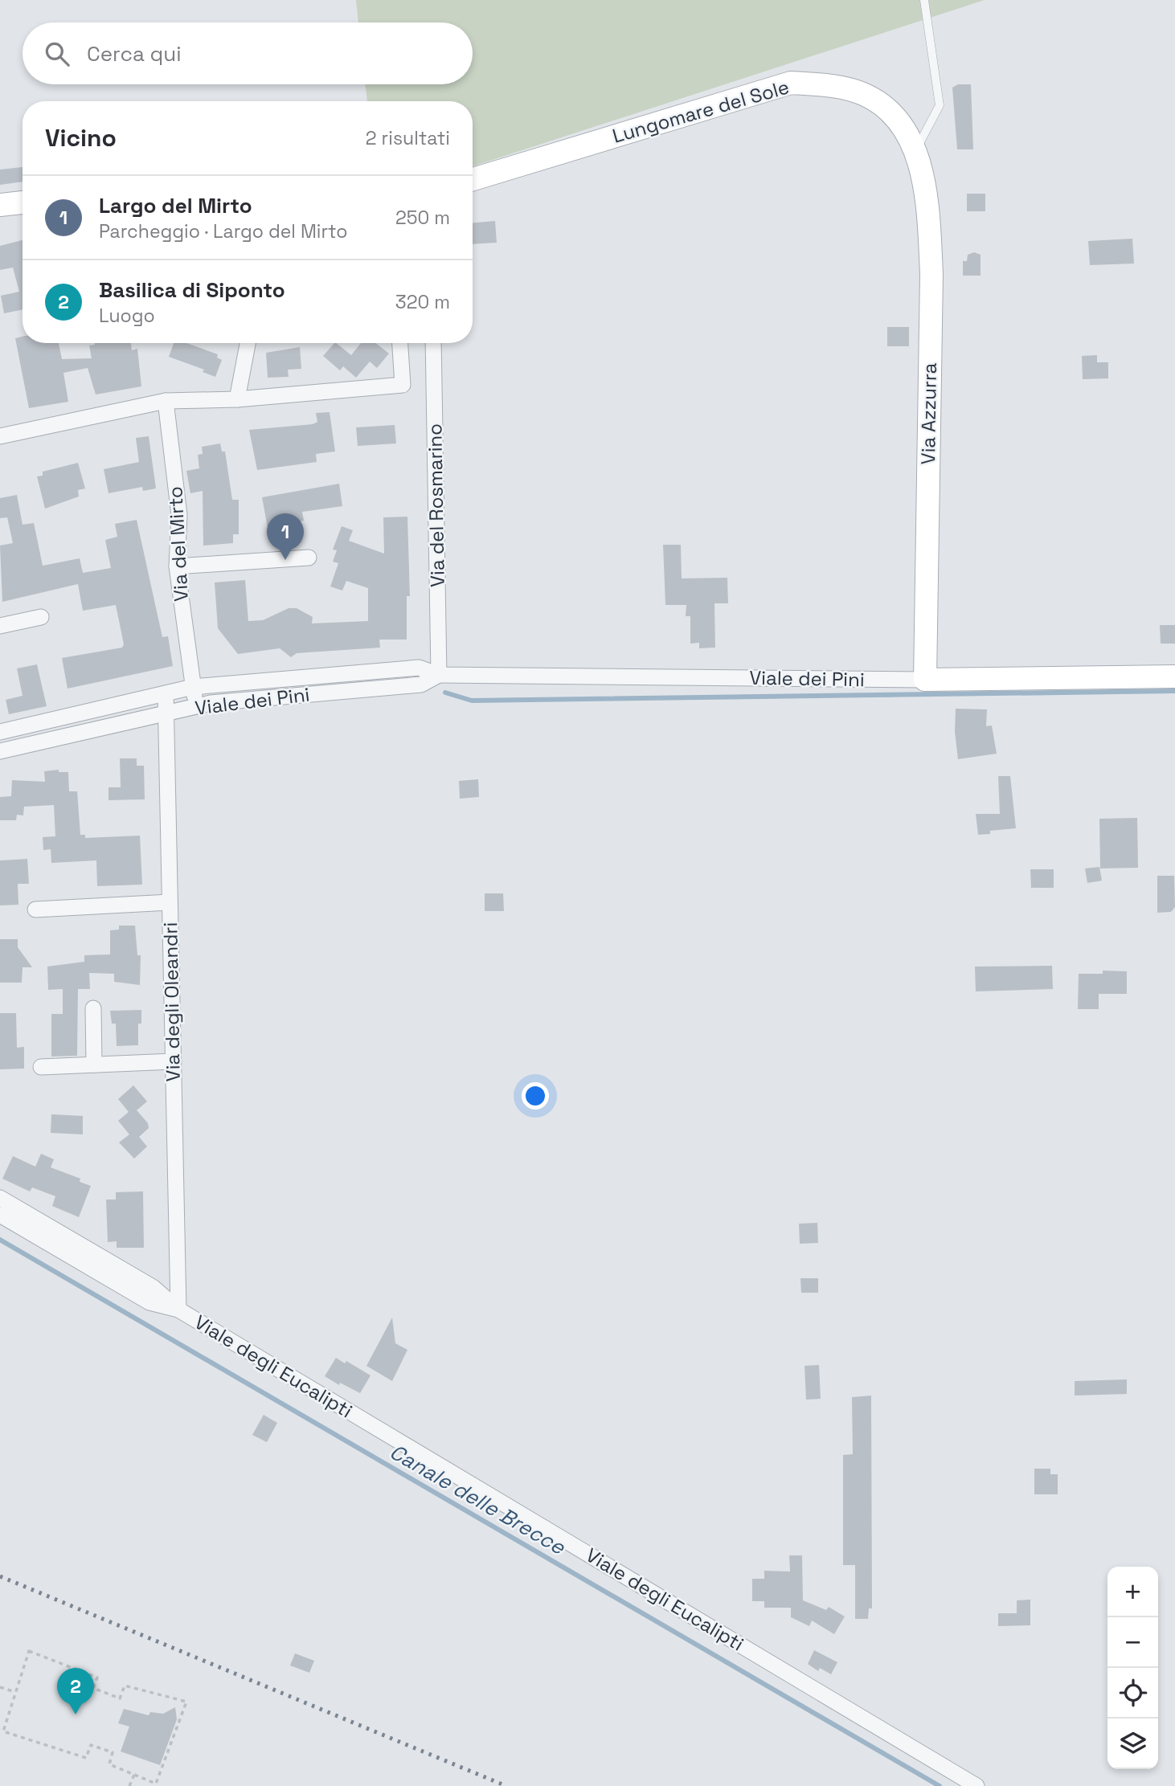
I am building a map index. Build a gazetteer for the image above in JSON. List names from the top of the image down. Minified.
{"streets":{"street":["Lungomare del Sole","Via Azzurra","Via del Rosmarino","Via del Mirto","Viale dei Pini","Via degli Oleandri","Viale degli Eucalipti"]},"crossings":[["Lungomare del Sole","Via Azzurra"],["Via Azzurra","Viale dei Pini"],["Via del Rosmarino","Viale dei Pini"],["Via del Mirto","Viale dei Pini"],["Viale dei Pini","Via degli Oleandri"],["Via degli Oleandri","Viale degli Eucalipti"]],"water":["Canale delle Brecce"],"page":{"search":"Cerca qui","heading":["Vicino","2 risultati"],"list":[{"mark":"1","name":"Largo del Mirto","note":"Parcheggio · Largo del Mirto","value":"250 m"},{"mark":"2","name":"Basilica di Siponto","note":"Luogo","value":"320 m"}],"pins":["1","2"],"map_buttons":["+","−"]}}
